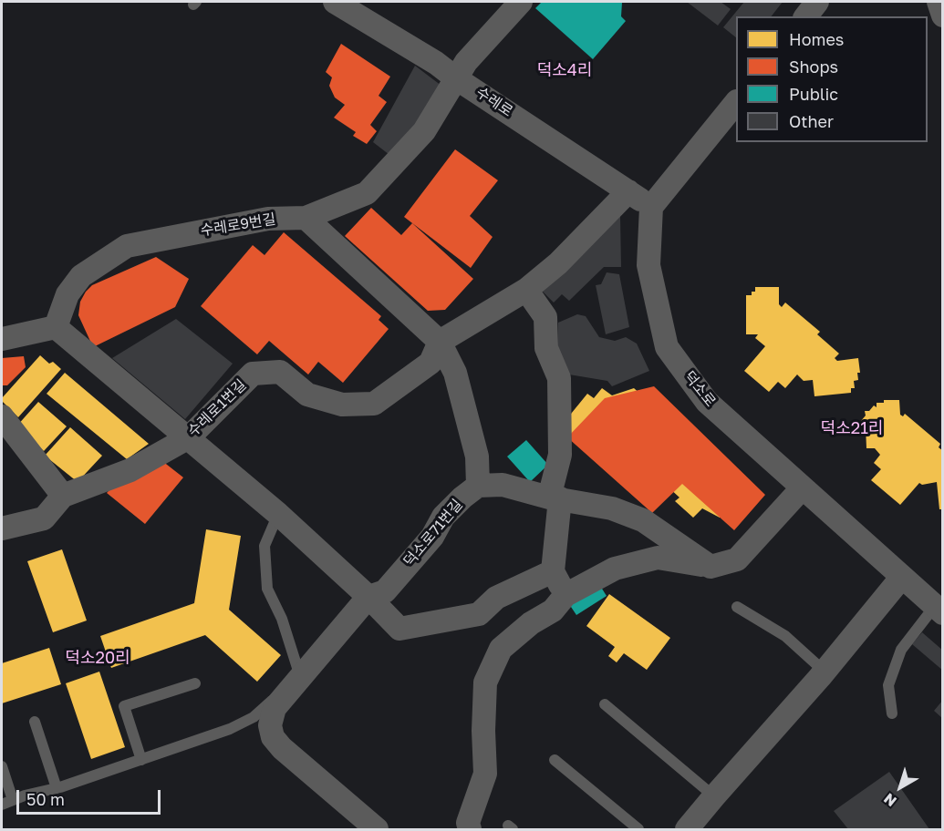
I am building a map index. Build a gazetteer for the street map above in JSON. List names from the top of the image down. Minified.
{"streets":{"street":["수레로","수레로9번길","덕소로","수레로1번길","덕소로71번길"]},"crossings":[["수레로","수레로9번길"],["수레로","덕소로"]],"districts":["덕소4리","덕소21리","덕소20리"],"legend":["Homes","Shops","Public","Other"],"scale_bar":"50 m","north":"bottom left"}
